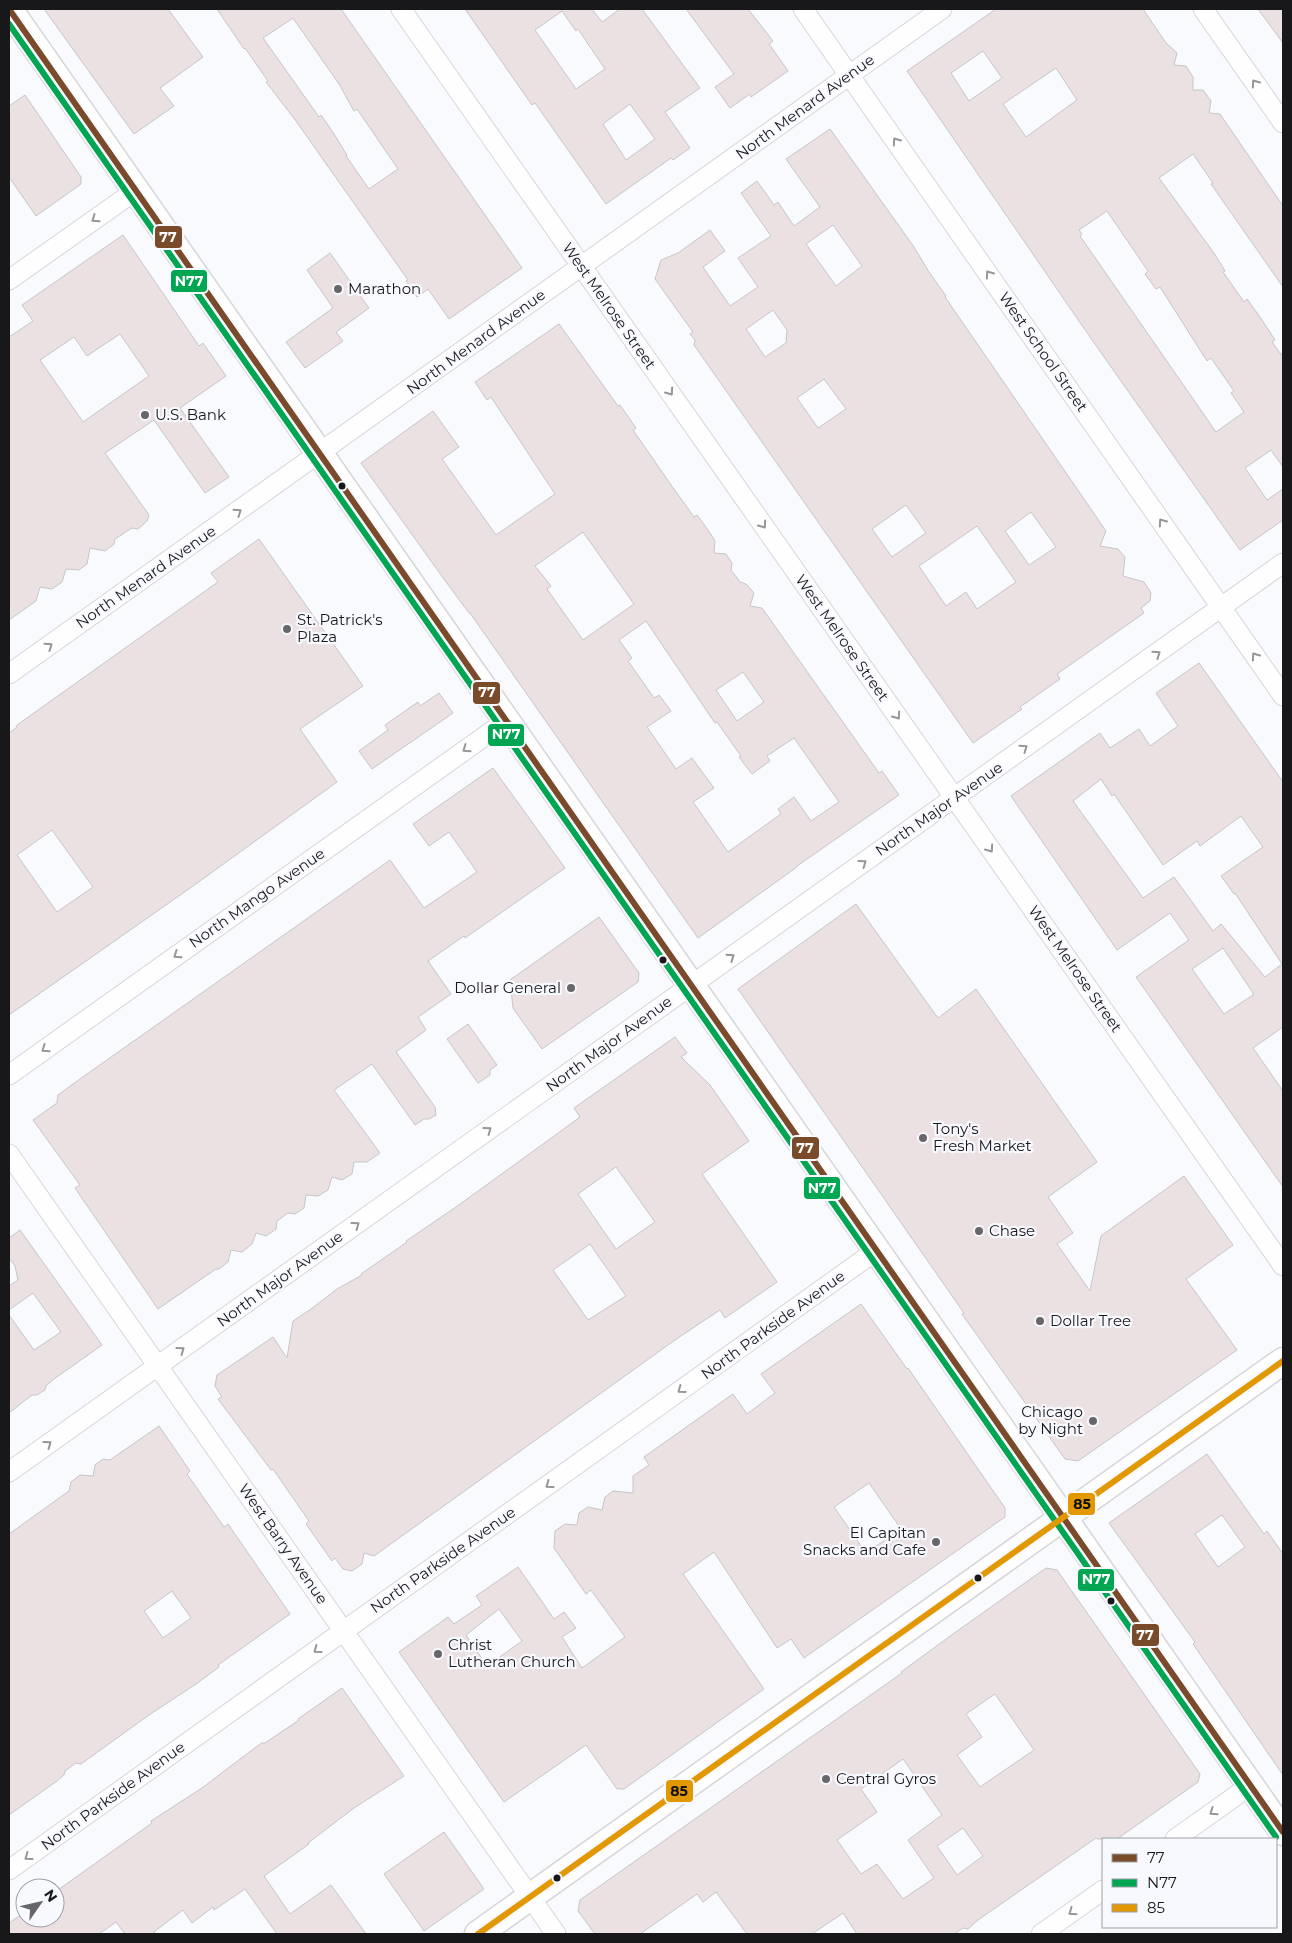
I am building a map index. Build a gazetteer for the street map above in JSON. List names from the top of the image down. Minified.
{"streets":{"street":["North Menard Avenue","West Melrose Street","West School Street","North Major Avenue","North Mango Avenue","North Parkside Avenue","West Barry Avenue"]},"crossings":[["North Menard Avenue","West Melrose Street"],["North Menard Avenue","West School Street"],["West Melrose Street","North Major Avenue"],["West School Street","North Major Avenue"],["North Major Avenue","West Barry Avenue"],["North Parkside Avenue","West Barry Avenue"]],"one_way":["West Melrose Street","West School Street","North Major Avenue","North Mango Avenue","North Parkside Avenue"],"places":["Marathon","U.S. Bank","St. Patrick's Plaza","Dollar General","Tony's Fresh Market","Chase","Dollar Tree","Chicago by Night","El Capitan Snacks and Cafe","Christ Lutheran Church","Central Gyros"],"lines":["transit line 77","transit line N77","transit line 85"],"legend":["77","N77","85"],"north":"top right"}
